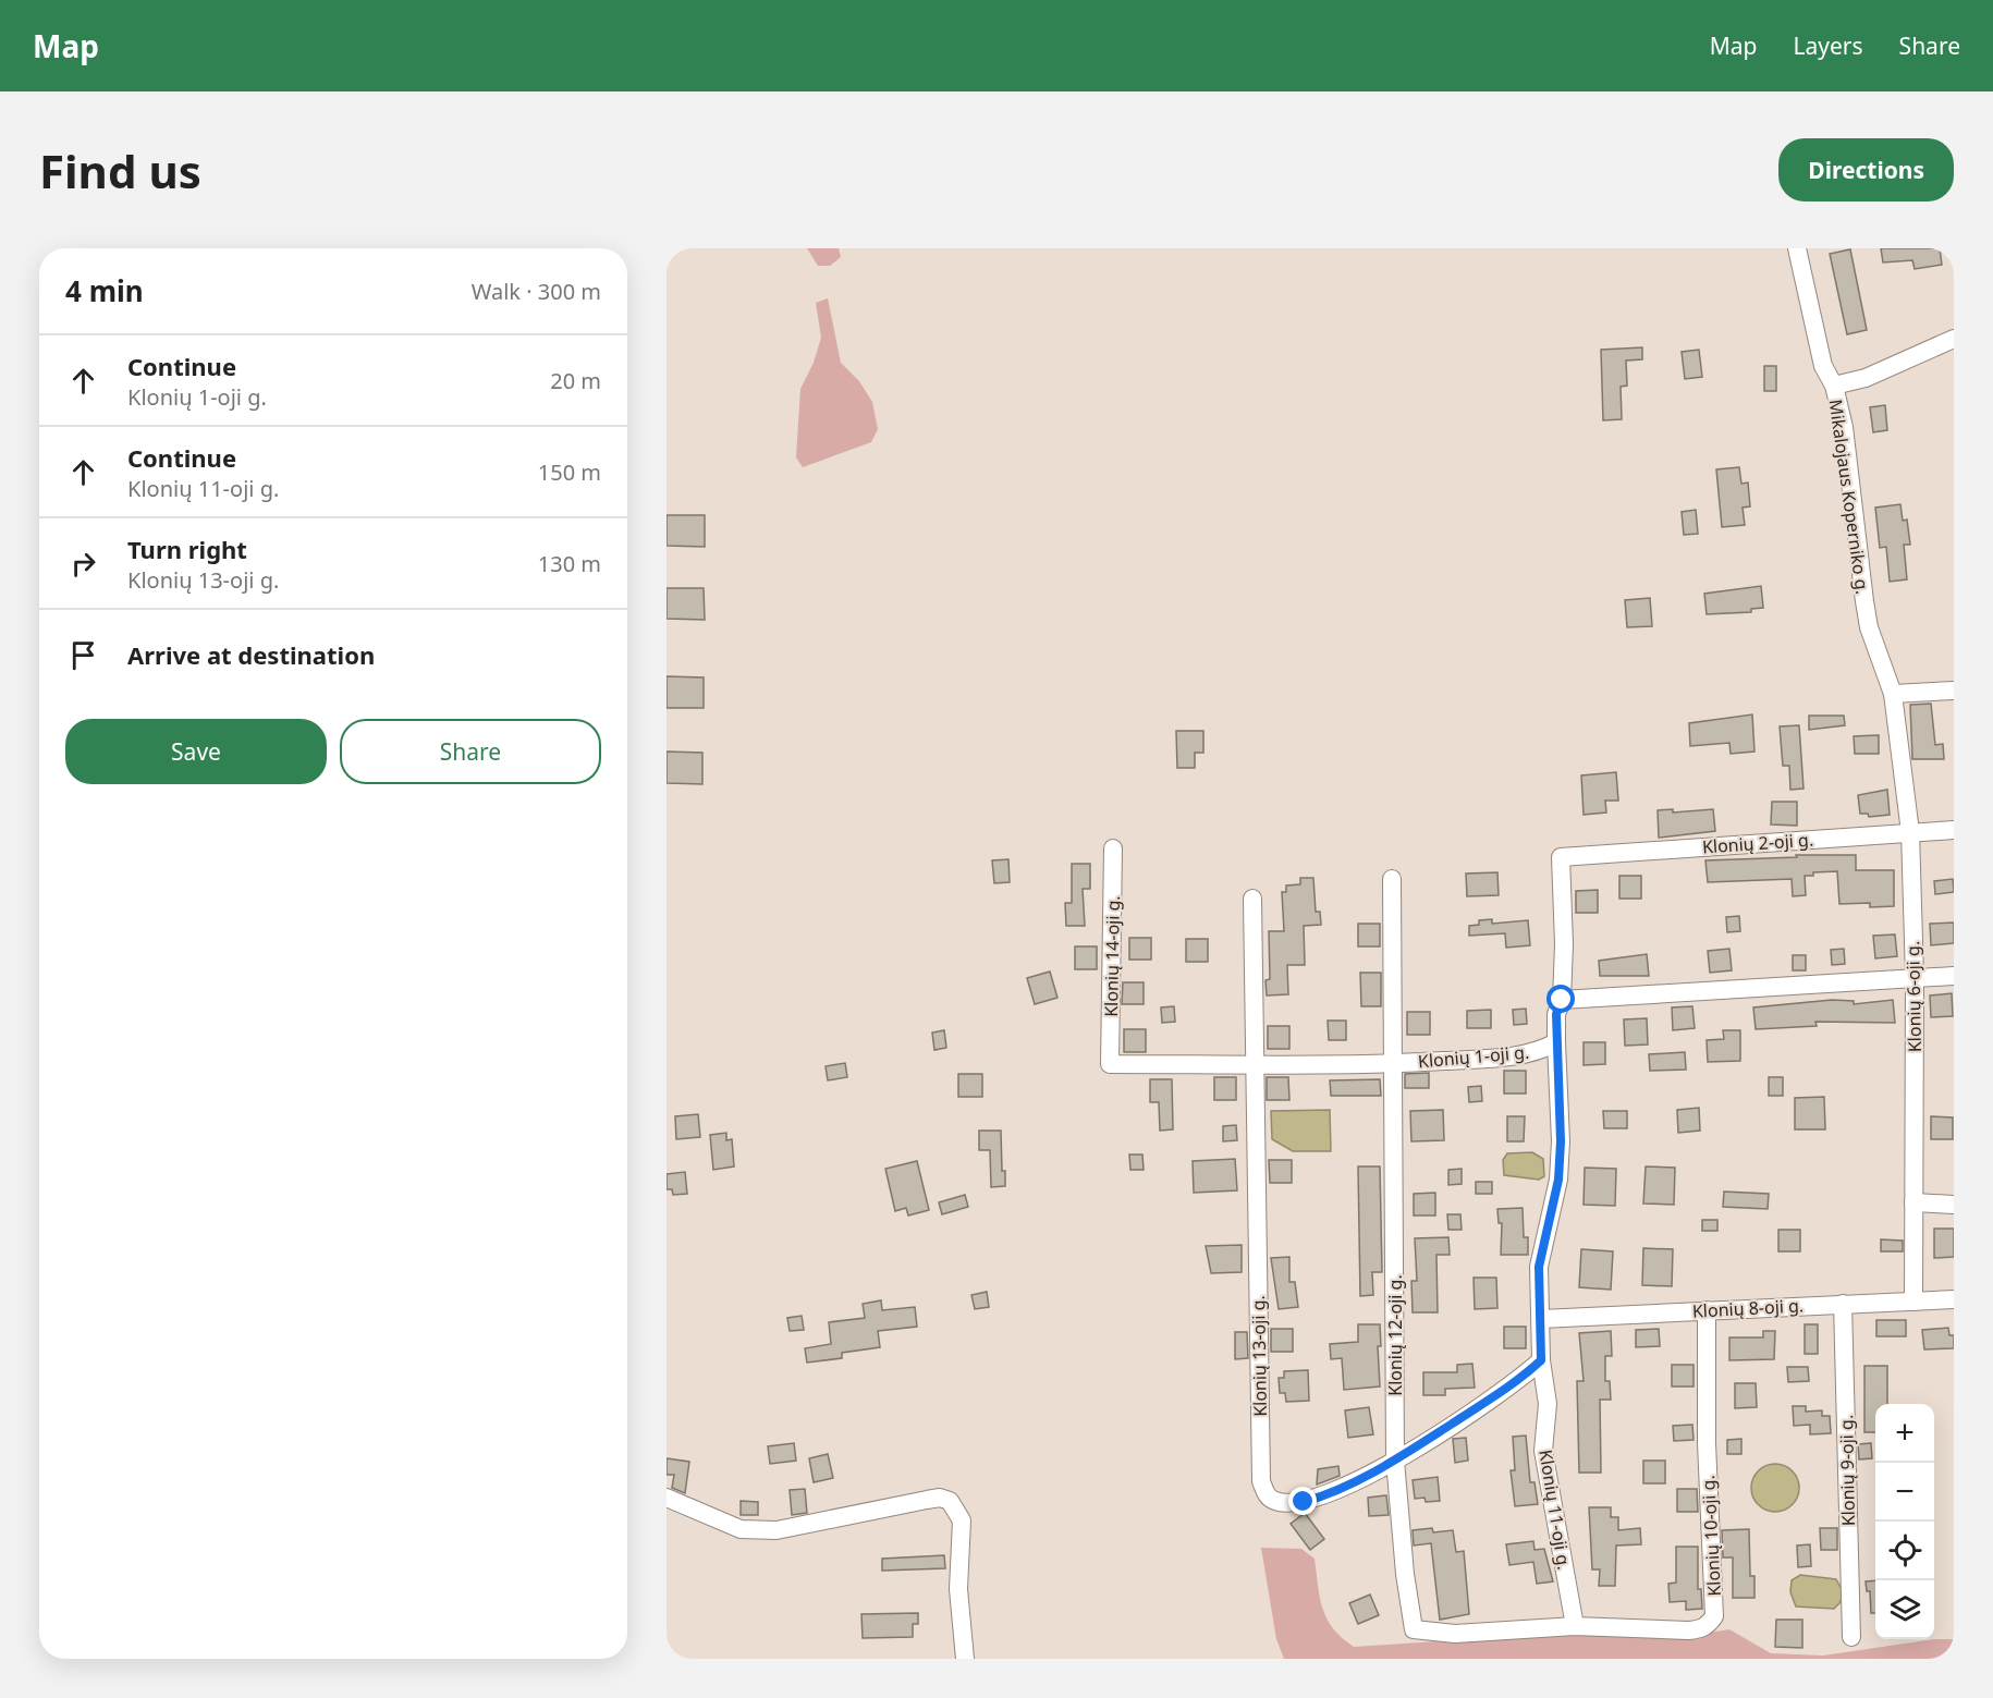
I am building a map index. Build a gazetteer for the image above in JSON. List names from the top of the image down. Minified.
{"streets":{"street":["Mikalojaus Koperniko g.","Klonių 2-oji g.","Klonių 14-oji g.","Klonių 6-oji g.","Klonių 1-oji g.","Klonių 8-oji g.","Klonių 12-oji g.","Klonių 13-oji g.","Klonių 9-oji g.","Klonių 11-oji g.","Klonių 10-oji g."]},"crossings":[["Mikalojaus Koperniko g.","Klonių 6-oji g."],["Klonių 2-oji g.","Klonių 6-oji g."],["Klonių 14-oji g.","Klonių 1-oji g."],["Klonių 6-oji g.","Klonių 8-oji g."],["Klonių 1-oji g.","Klonių 12-oji g."],["Klonių 1-oji g.","Klonių 13-oji g."],["Klonių 1-oji g.","Klonių 11-oji g."],["Klonių 8-oji g.","Klonių 9-oji g."],["Klonių 8-oji g.","Klonių 11-oji g."],["Klonių 8-oji g.","Klonių 10-oji g."],["Klonių 12-oji g.","Klonių 13-oji g."],["Klonių 12-oji g.","Klonių 11-oji g."],["Klonių 12-oji g.","Klonių 10-oji g."],["Klonių 13-oji g.","Klonių 11-oji g."],["Klonių 11-oji g.","Klonių 10-oji g."]],"page":{"header":"Map","nav":["Map","Layers","Share"],"buttons":["Directions",["Save","Share"]],"title":"Find us","heading":["4 min","Walk · 300 m"],"list":[["Continue","Klonių 1-oji g.","20 m"],["Continue","Klonių 11-oji g.","150 m"],["Turn right","Klonių 13-oji g.","130 m"],"Arrive at destination"],"map_buttons":["+","−"]}}
